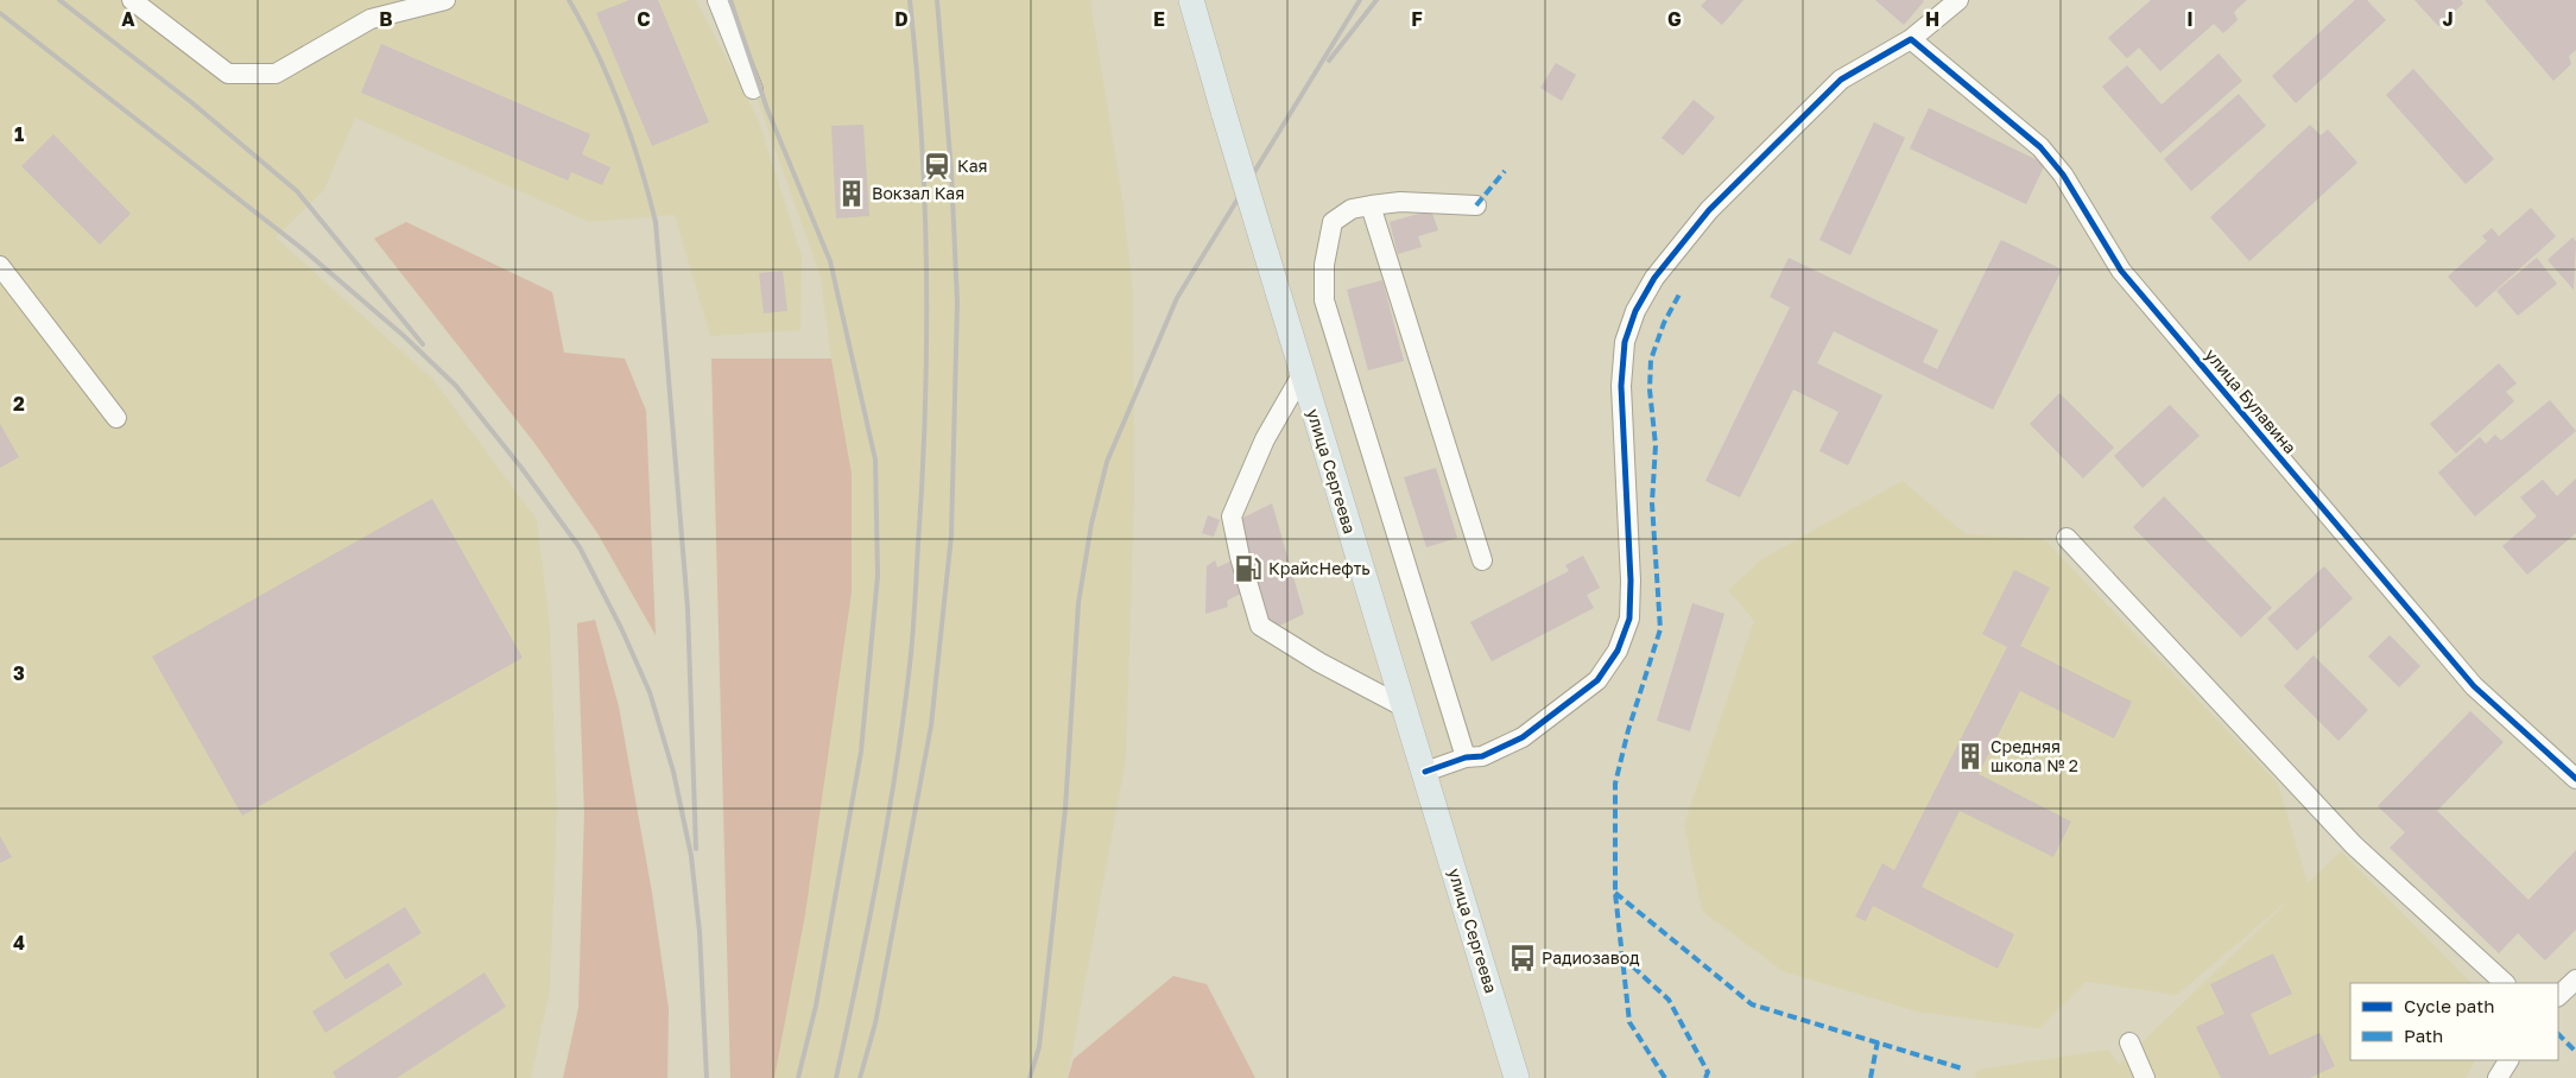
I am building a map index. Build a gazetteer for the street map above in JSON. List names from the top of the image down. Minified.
{"streets":{"main road":["улица Сергеева"],"street":["улица Булавина"]},"places":{"station":["Кая"],"building":["Вокзал Кая","Средняя школа № 2"],"fuel station":["КрайсНефть"],"bus stop":["Радиозавод"]},"legend":["Cycle path","Path"],"grid":{"columns":["A","B","C","D","E","F","G","H","I","J"],"rows":["1","2","3","4"]}}
